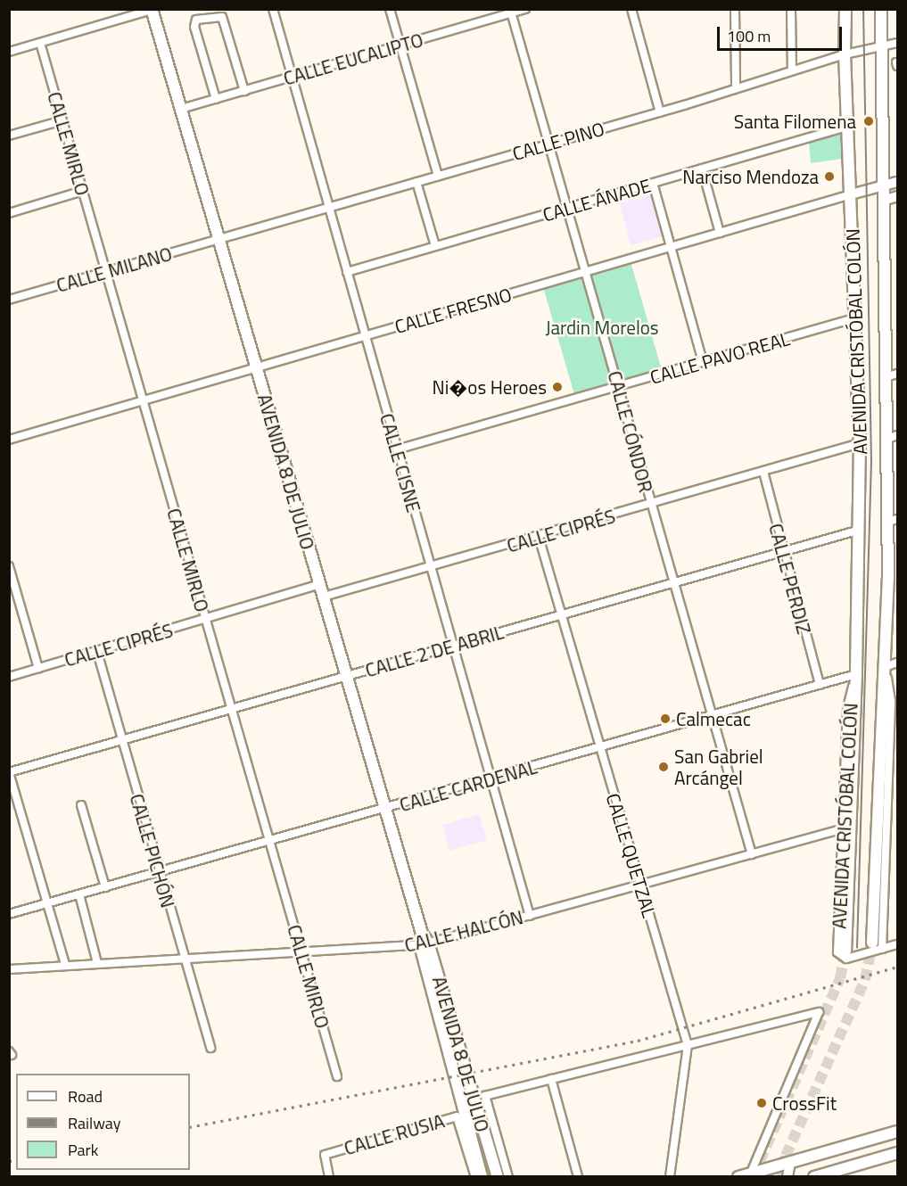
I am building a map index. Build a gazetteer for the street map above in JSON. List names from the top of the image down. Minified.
{"streets":{"main road":["CALLE FRESNO","AVENIDA CRISTÓBAL COLÓN","AVENIDA 8 DE JULIO"],"street":["CALLE EUCALIPTO","CALLE PINO","CALLE MIRLO","CALLE ÁNADE","CALLE MILANO","CALLE PAVO REAL","CALLE CÓNDOR","CALLE CISNE","CALLE CIPRÉS","CALLE PERDIZ","CALLE 2 DE ABRIL","CALLE CARDENAL","CALLE PICHÓN","CALLE QUETZAL","CALLE HALCÓN","CALLE RUSIA"]},"crossings":[["CALLE EUCALIPTO","CALLE CÓNDOR"],["CALLE EUCALIPTO","CALLE CISNE"],["CALLE EUCALIPTO","AVENIDA 8 DE JULIO"],["CALLE PINO","CALLE MILANO"],["CALLE PINO","AVENIDA CRISTÓBAL COLÓN"],["CALLE PINO","CALLE CÓNDOR"],["CALLE PINO","CALLE CISNE"],["CALLE PINO","AVENIDA 8 DE JULIO"],["CALLE MIRLO","CALLE MILANO"],["CALLE MIRLO","CALLE FRESNO"],["CALLE MIRLO","CALLE CIPRÉS"],["CALLE MIRLO","CALLE 2 DE ABRIL"],["CALLE MIRLO","CALLE CARDENAL"],["CALLE MIRLO","CALLE HALCÓN"],["CALLE ÁNADE","AVENIDA CRISTÓBAL COLÓN"],["CALLE ÁNADE","CALLE CÓNDOR"],["CALLE ÁNADE","CALLE CISNE"],["CALLE MILANO","AVENIDA 8 DE JULIO"],["CALLE FRESNO","AVENIDA CRISTÓBAL COLÓN"],["CALLE FRESNO","CALLE CÓNDOR"],["CALLE FRESNO","CALLE CISNE"],["CALLE FRESNO","AVENIDA 8 DE JULIO"],["AVENIDA CRISTÓBAL COLÓN","CALLE PAVO REAL"],["AVENIDA CRISTÓBAL COLÓN","CALLE CIPRÉS"],["AVENIDA CRISTÓBAL COLÓN","CALLE 2 DE ABRIL"],["AVENIDA CRISTÓBAL COLÓN","CALLE CARDENAL"],["AVENIDA CRISTÓBAL COLÓN","CALLE HALCÓN"],["CALLE PAVO REAL","CALLE CÓNDOR"],["CALLE PAVO REAL","CALLE CISNE"],["CALLE CÓNDOR","CALLE CIPRÉS"],["CALLE CÓNDOR","CALLE 2 DE ABRIL"],["CALLE CÓNDOR","CALLE CARDENAL"],["CALLE CÓNDOR","CALLE HALCÓN"],["CALLE CISNE","CALLE CIPRÉS"],["CALLE CISNE","CALLE 2 DE ABRIL"],["CALLE CISNE","CALLE CARDENAL"],["CALLE CISNE","CALLE HALCÓN"],["AVENIDA 8 DE JULIO","CALLE CIPRÉS"],["AVENIDA 8 DE JULIO","CALLE 2 DE ABRIL"],["AVENIDA 8 DE JULIO","CALLE CARDENAL"],["AVENIDA 8 DE JULIO","CALLE HALCÓN"],["CALLE CIPRÉS","CALLE PERDIZ"],["CALLE CIPRÉS","CALLE PICHÓN"],["CALLE CIPRÉS","CALLE QUETZAL"],["CALLE PERDIZ","CALLE 2 DE ABRIL"],["CALLE PERDIZ","CALLE CARDENAL"],["CALLE 2 DE ABRIL","CALLE PICHÓN"],["CALLE 2 DE ABRIL","CALLE QUETZAL"],["CALLE CARDENAL","CALLE PICHÓN"],["CALLE CARDENAL","CALLE QUETZAL"],["CALLE PICHÓN","CALLE HALCÓN"],["CALLE QUETZAL","CALLE HALCÓN"]],"parks":["Jardin Morelos"],"places":["Santa Filomena","Narciso Mendoza","Ni�os Heroes","Calmecac","San Gabriel Arcángel","CrossFit"],"legend":["Road","Railway","Park"],"scale_bar":"100 m"}
